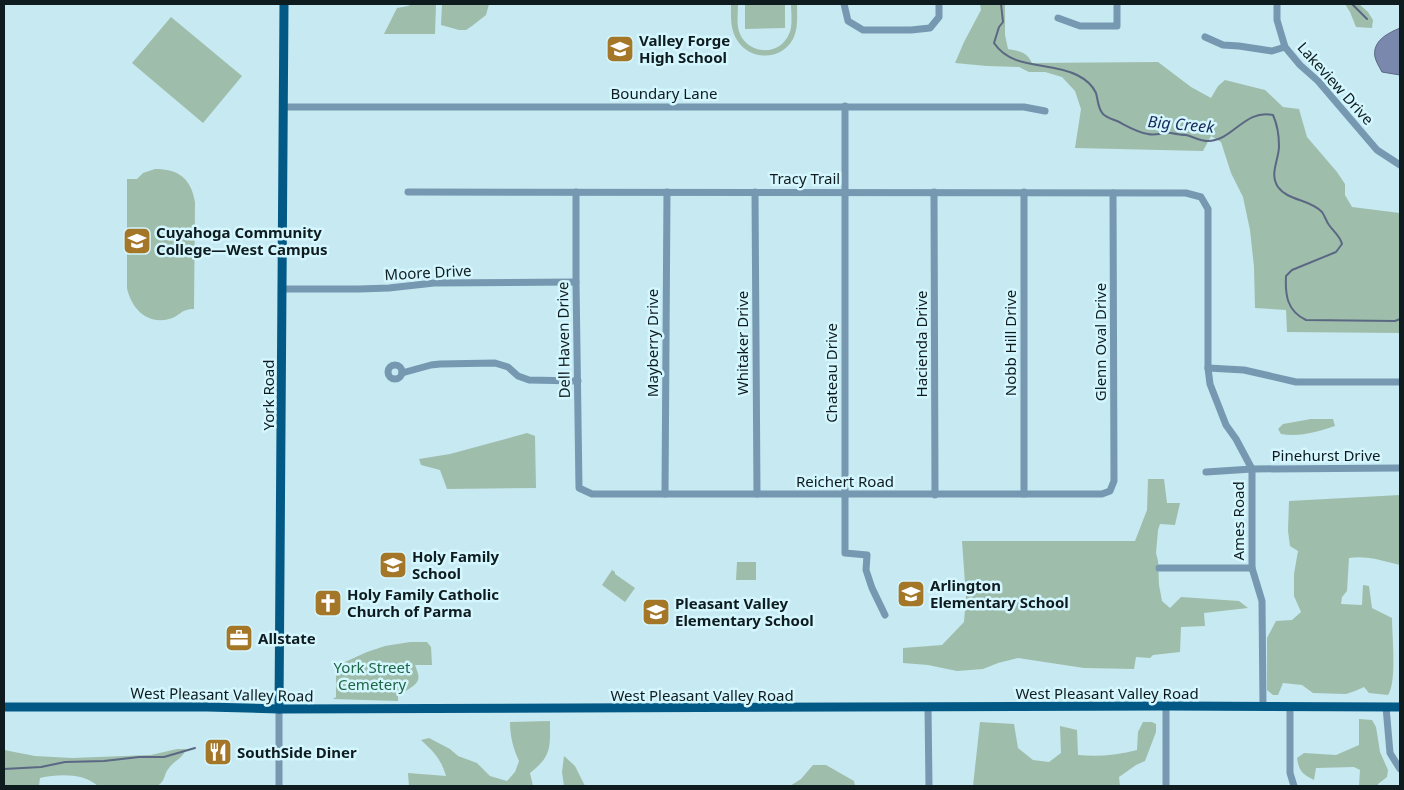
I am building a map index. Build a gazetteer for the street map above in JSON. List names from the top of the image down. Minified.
{"streets":{"main road":["York Road","West Pleasant Valley Road"],"street":["Lakeview Drive","Boundary Lane","Tracy Trail","Moore Drive","Dell Haven Drive","Glenn Oval Drive","Mayberry Drive","Whitaker Drive","Nobb Hill Drive","Hacienda Drive","Chateau Drive","Pinehurst Drive","Reichert Road","Ames Road"]},"crossings":[["Boundary Lane","Chateau Drive"],["Boundary Lane","York Road"],["Tracy Trail","Dell Haven Drive"],["Tracy Trail","Glenn Oval Drive"],["Tracy Trail","Mayberry Drive"],["Tracy Trail","Whitaker Drive"],["Tracy Trail","Nobb Hill Drive"],["Tracy Trail","Hacienda Drive"],["Tracy Trail","Chateau Drive"],["Tracy Trail","Ames Road"],["Moore Drive","Dell Haven Drive"],["Moore Drive","York Road"],["Dell Haven Drive","Reichert Road"],["Glenn Oval Drive","Reichert Road"],["Mayberry Drive","Reichert Road"],["Whitaker Drive","Reichert Road"],["Nobb Hill Drive","Reichert Road"],["Hacienda Drive","Reichert Road"],["Chateau Drive","Reichert Road"],["York Road","West Pleasant Valley Road"],["Pinehurst Drive","Ames Road"],["Ames Road","West Pleasant Valley Road"]],"water":["Big Creek"],"parks":["York Street Cemetery"],"places":{"school or university":["Valley Forge High School","Cuyahoga Community College—West Campus","Holy Family School","Arlington Elementary School","Pleasant Valley Elementary School"],"church":["Holy Family Catholic Church of Parma"],"office":["Allstate"],"restaurant":["SouthSide Diner"]}}
